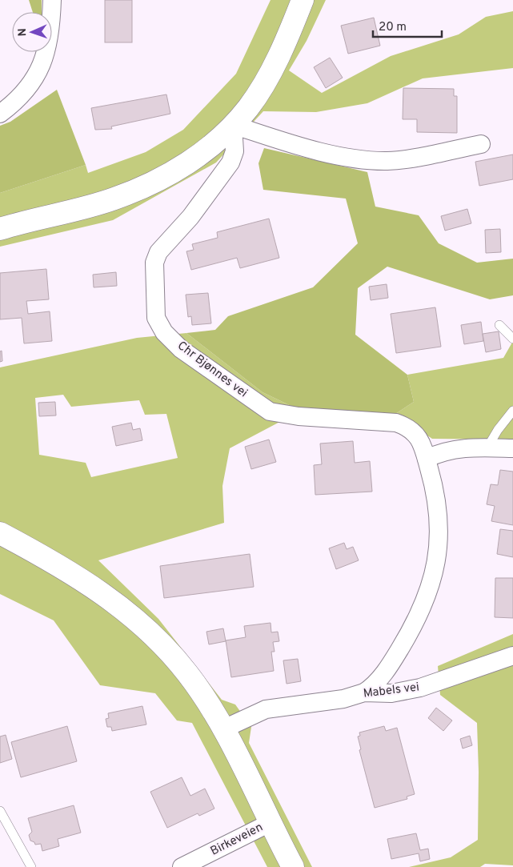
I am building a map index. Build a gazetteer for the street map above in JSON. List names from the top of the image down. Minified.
{"streets":{"street":["Chr Bjønnes vei","Mabels vei","Birkeveien"]},"crossings":[["Chr Bjønnes vei","Mabels vei"]],"scale_bar":"20 m","north":"left"}
